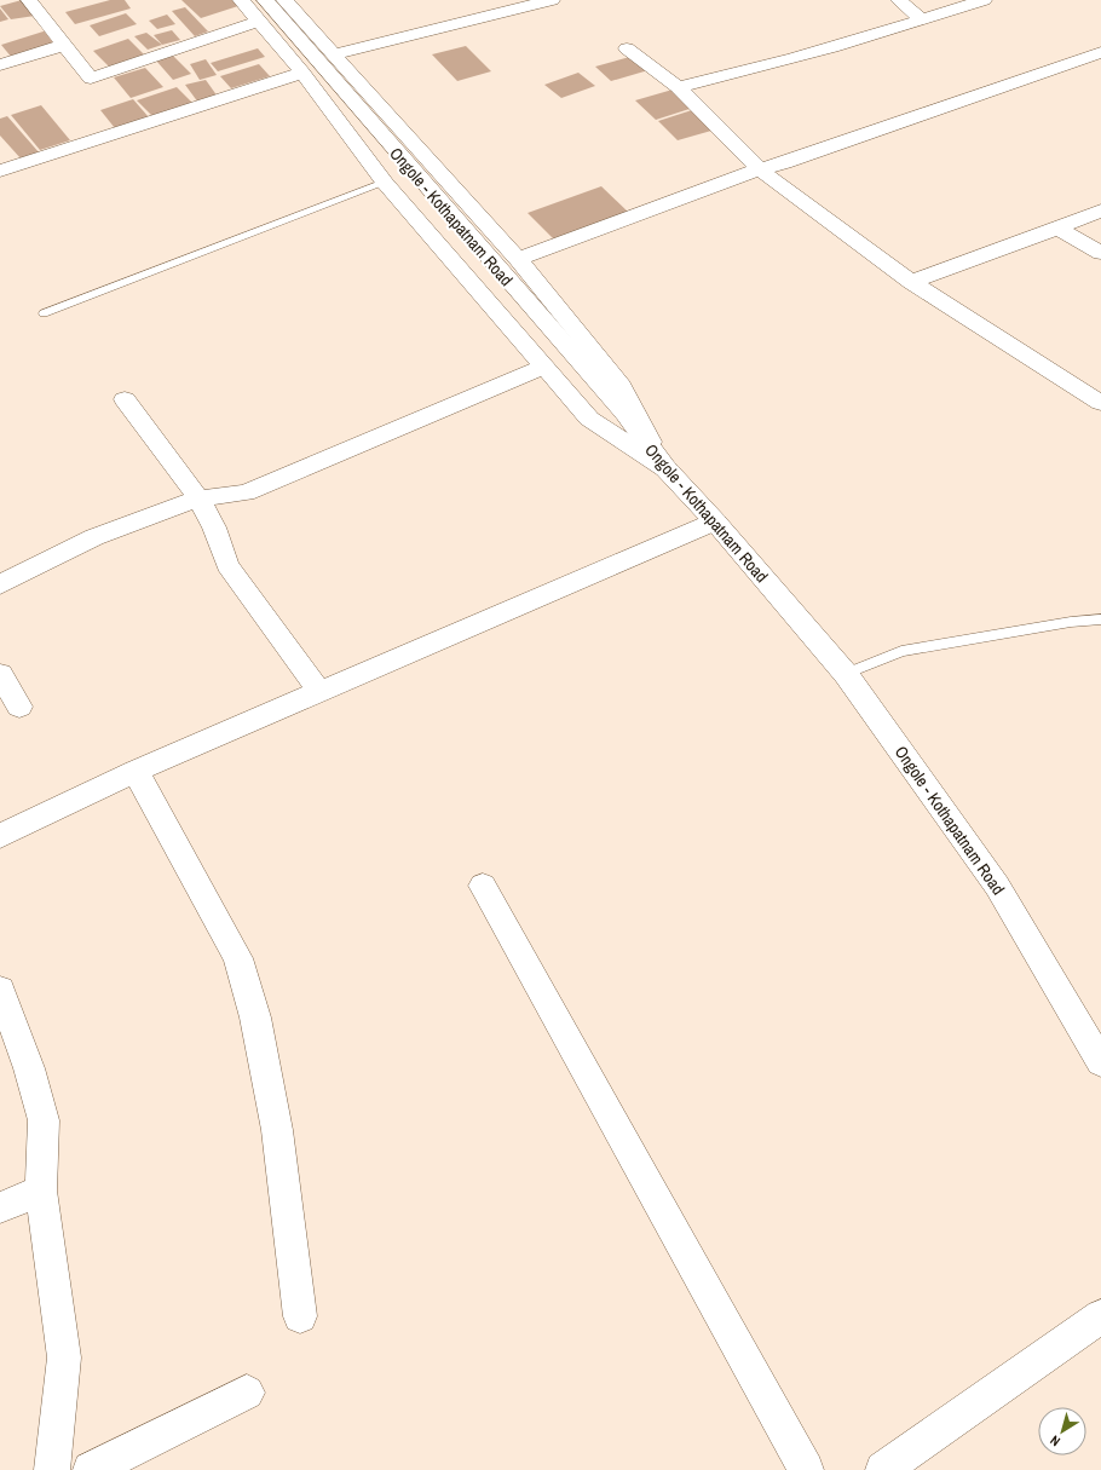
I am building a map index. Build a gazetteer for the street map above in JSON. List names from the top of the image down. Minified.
{"streets":{"street":["Ongole - Kothapatnam Road"]},"north":"bottom left"}
